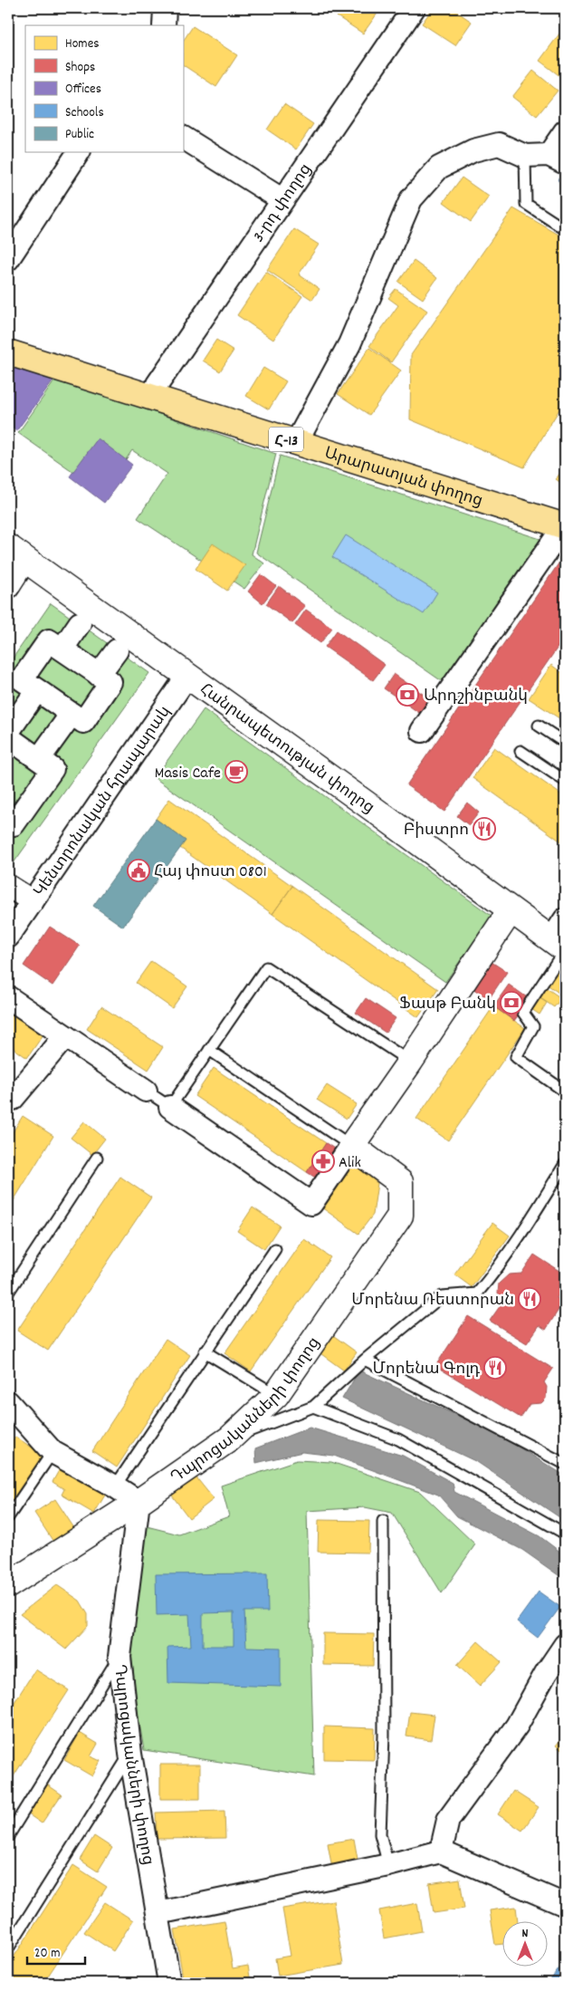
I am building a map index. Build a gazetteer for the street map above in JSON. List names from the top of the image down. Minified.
{"streets":{"main road":["Հ-13","Արարատյան փողոց"],"street":["3-րդ փողոց","Հանրապետության փողոց","Կենտրոնական հրապարակ","Դպրոցականների փողոց"]},"crossings":[["3-րդ փողոց","Արարատյան փողոց"],["Հանրապետության փողոց","Կենտրոնական հրապարակ"]],"places":{"bank":["Արդշինբանկ","Ֆասթ Բանկ"],"cafe":["Masis Cafe"],"restaurant":["Բիստրո","Մորենա Ռեստորան","Մորենա Գոլդ"],"public building":["Հայ փոստ 0801"],"pharmacy":["Alik"]},"legend":["Homes","Shops","Offices","Schools","Public"],"scale_bar":"20 m","north":"top"}
